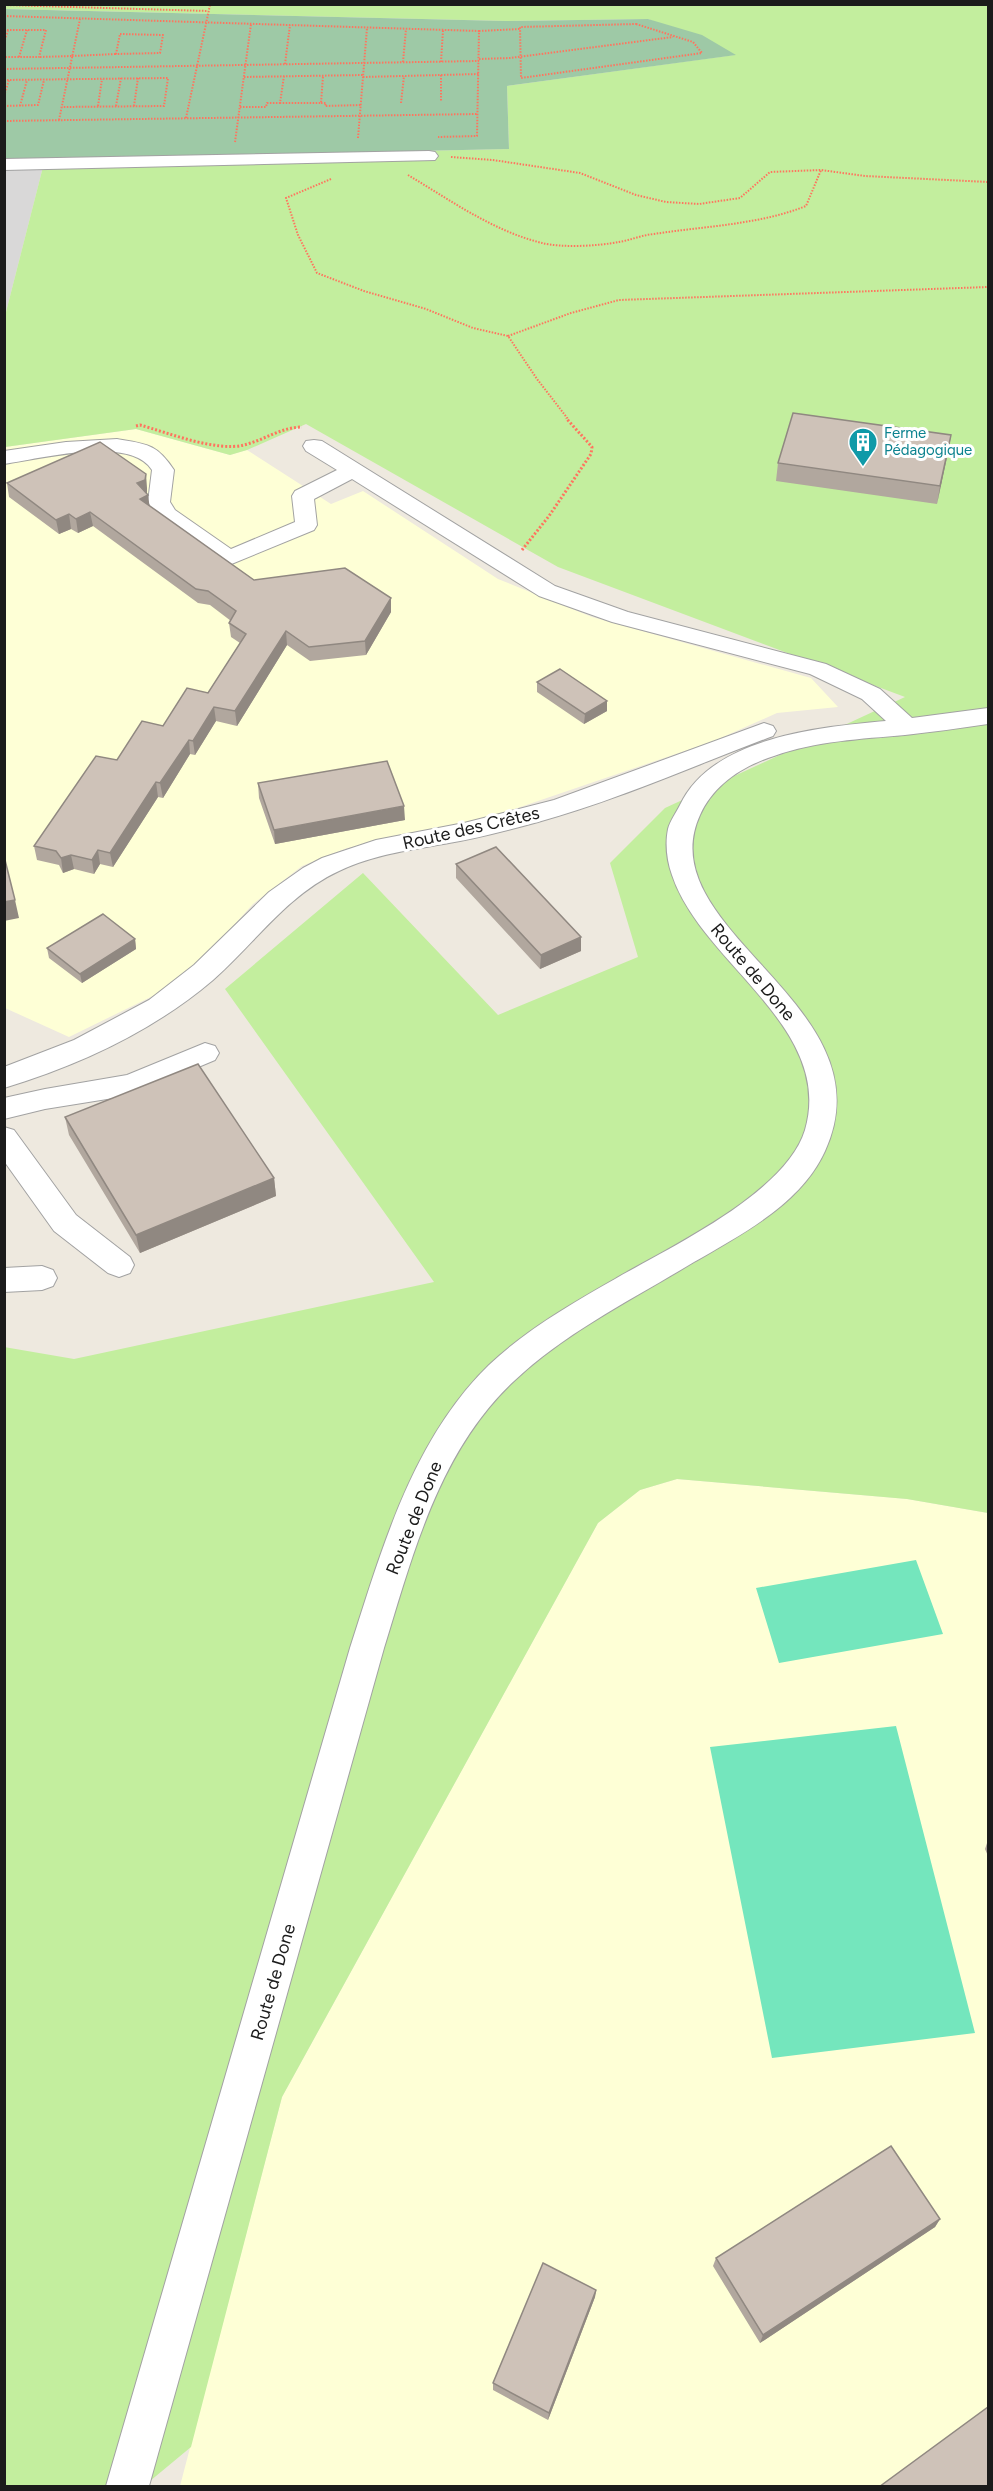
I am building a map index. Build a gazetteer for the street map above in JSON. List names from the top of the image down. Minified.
{"streets":{"street":["Route des Crêtes","Route de Done"]},"crossings":[["Route des Crêtes","Route de Done"]],"places":{"building":["Ferme Pédagogique"]}}
